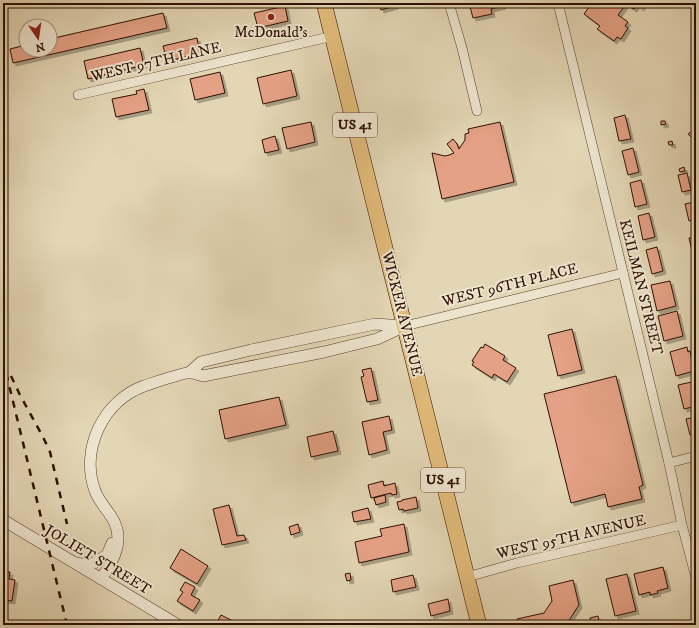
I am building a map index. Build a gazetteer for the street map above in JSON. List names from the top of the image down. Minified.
{"streets":{"highway":["US 41","WICKER AVENUE"],"street":["WEST 97TH LANE","WEST 96TH PLACE","KEILMAN STREET","WEST 95TH AVENUE","JOLIET STREET"]},"crossings":[["WEST 97TH LANE","WICKER AVENUE"],["WEST 96TH PLACE","KEILMAN STREET"],["WEST 96TH PLACE","WICKER AVENUE"],["WEST 96TH PLACE","JOLIET STREET"],["KEILMAN STREET","WEST 95TH AVENUE"],["WICKER AVENUE","WEST 95TH AVENUE"]],"places":["McDonald's"],"north":"bottom"}
